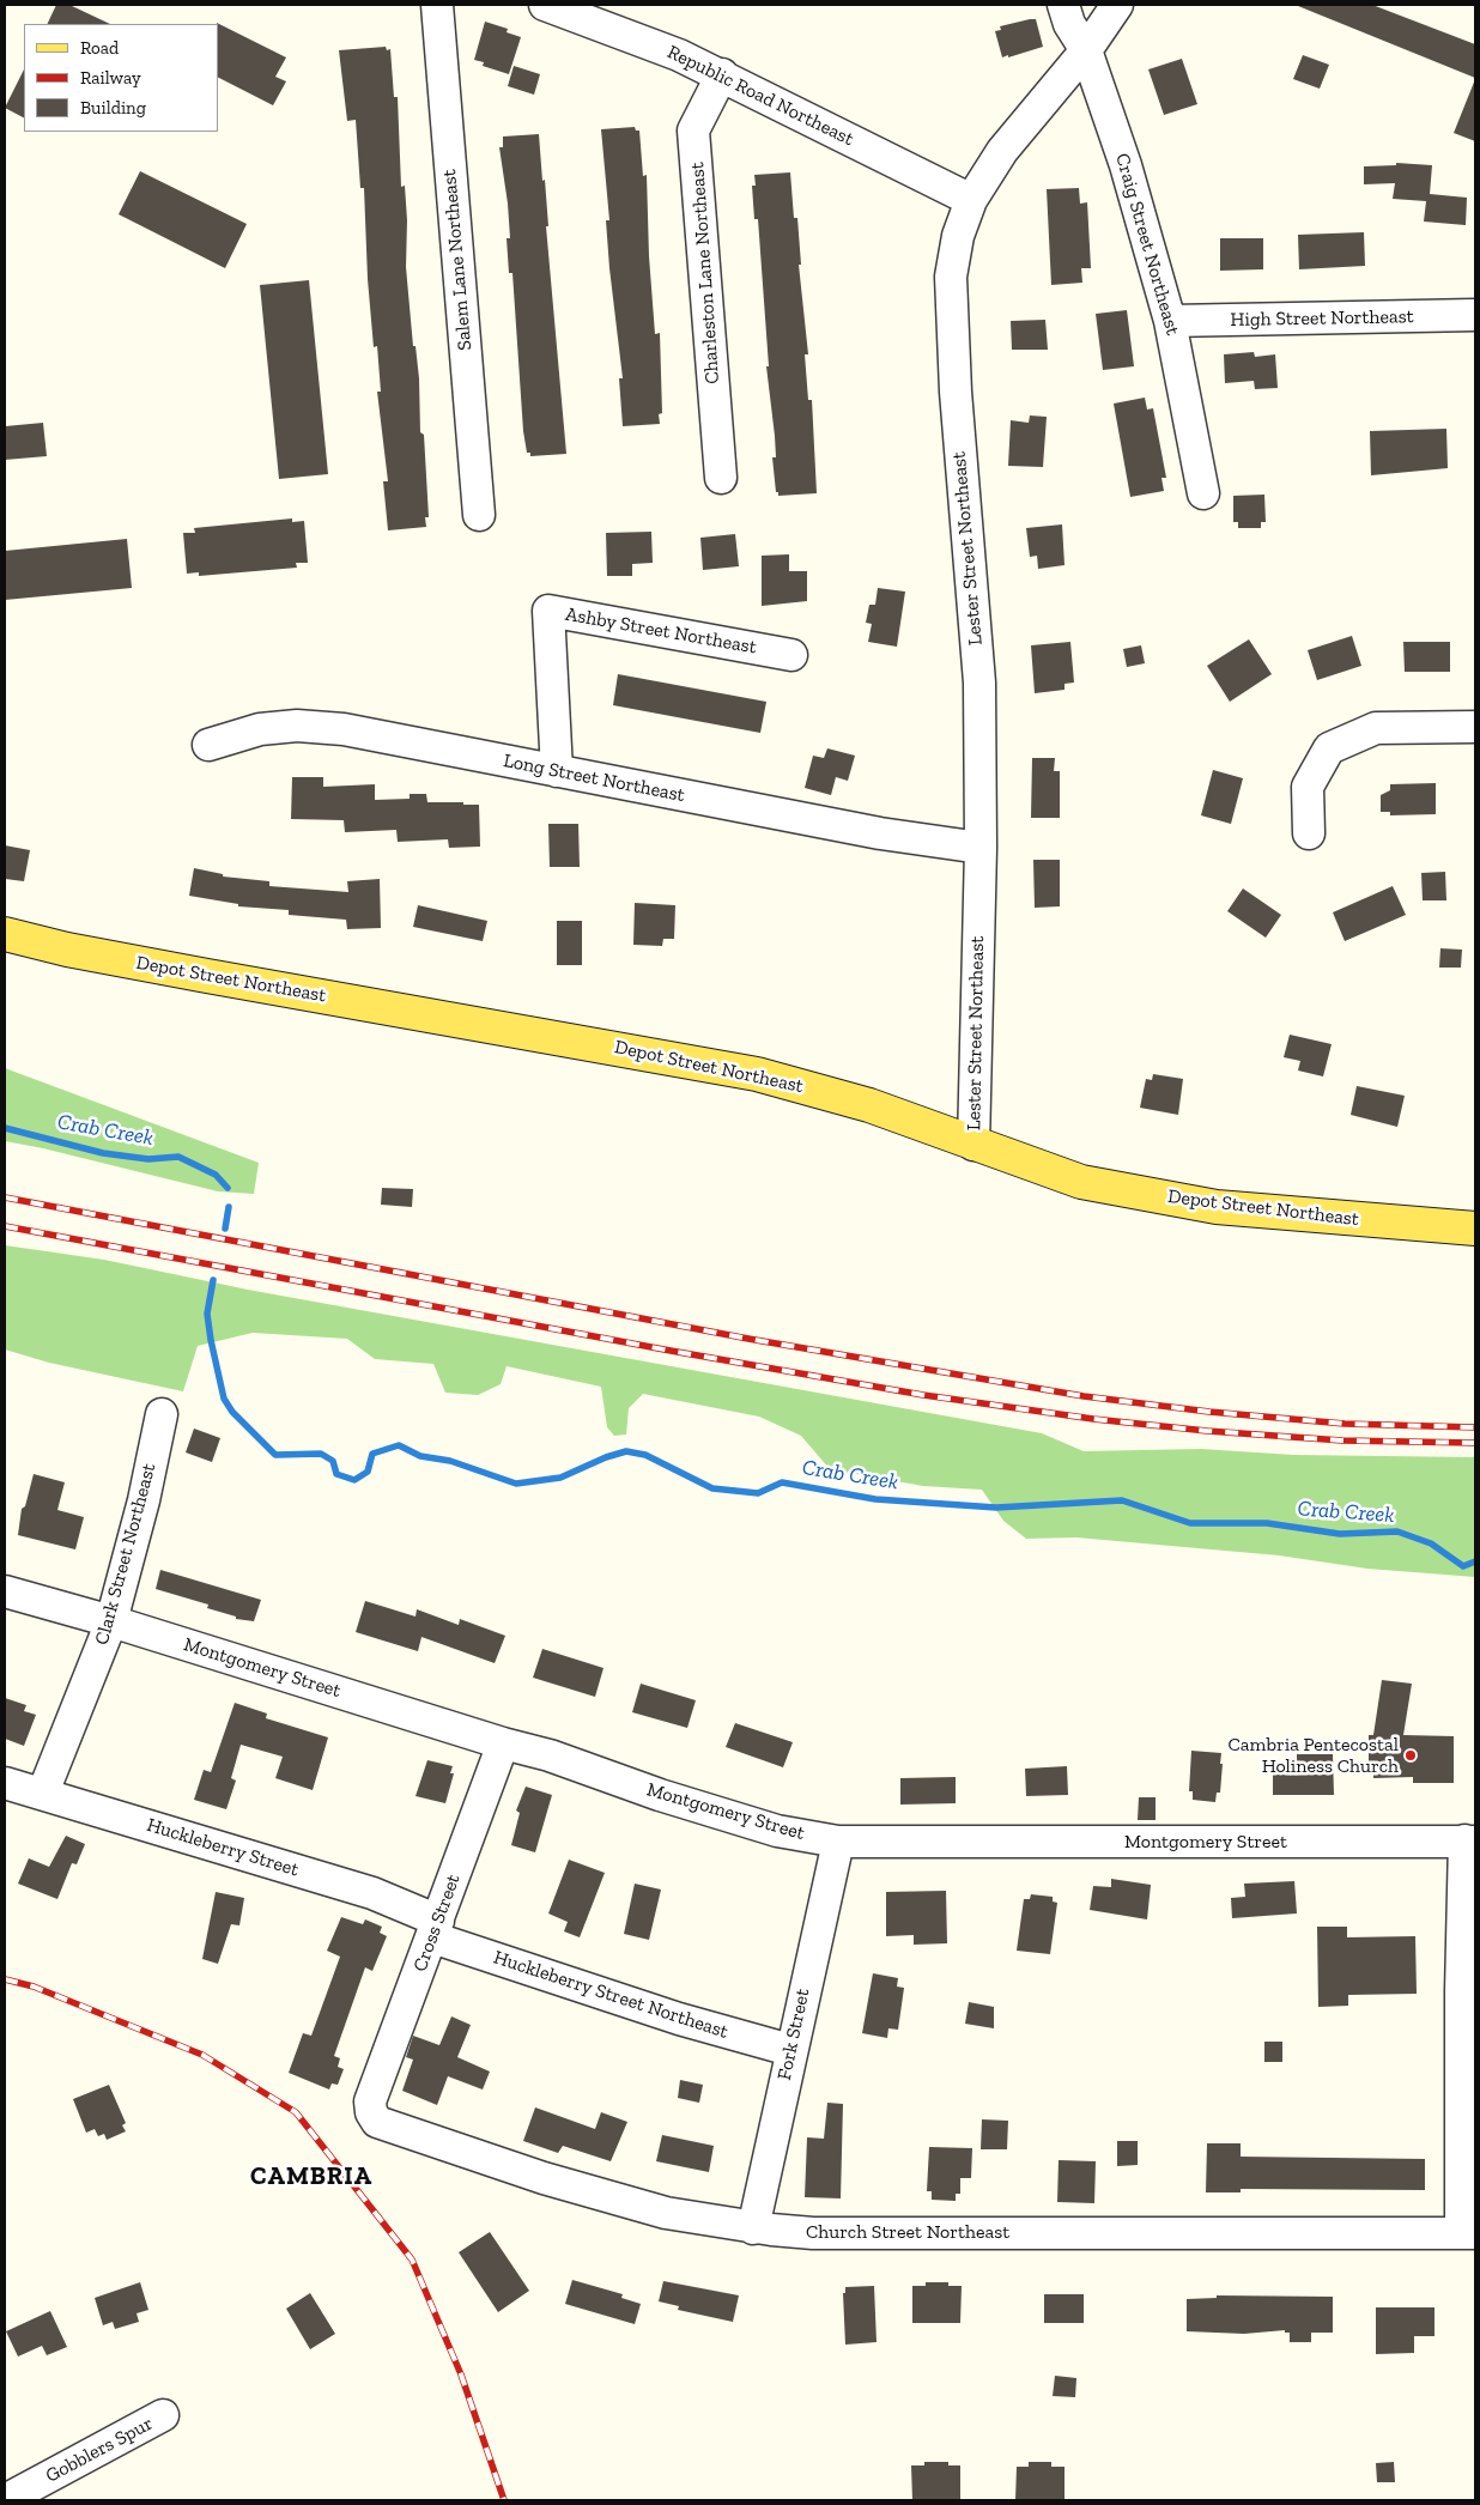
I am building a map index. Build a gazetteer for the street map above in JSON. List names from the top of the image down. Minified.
{"streets":{"main road":["Depot Street Northeast"],"street":["Republic Road Northeast","Craig Street Northeast","Salem Lane Northeast","Charleston Lane Northeast","High Street Northeast","Lester Street Northeast","Ashby Street Northeast","Long Street Northeast","Clark Street Northeast","Montgomery Street","Huckleberry Street","Cross Street","Huckleberry Street Northeast","Fork Street","Church Street Northeast","Gobblers Spur"]},"crossings":[["Republic Road Northeast","Charleston Lane Northeast"],["Republic Road Northeast","Lester Street Northeast"],["Craig Street Northeast","High Street Northeast"],["Craig Street Northeast","Lester Street Northeast"],["Lester Street Northeast","Long Street Northeast"],["Lester Street Northeast","Depot Street Northeast"],["Ashby Street Northeast","Long Street Northeast"],["Clark Street Northeast","Montgomery Street"],["Clark Street Northeast","Huckleberry Street"],["Montgomery Street","Cross Street"],["Montgomery Street","Fork Street"],["Huckleberry Street","Cross Street"],["Huckleberry Street","Huckleberry Street Northeast"],["Cross Street","Huckleberry Street Northeast"],["Cross Street","Church Street Northeast"],["Huckleberry Street Northeast","Fork Street"],["Fork Street","Church Street Northeast"]],"districts":["CAMBRIA"],"water":["Crab Creek"],"places":["Cambria Pentecostal Holiness Church"],"legend":["Road","Railway","Building"]}
